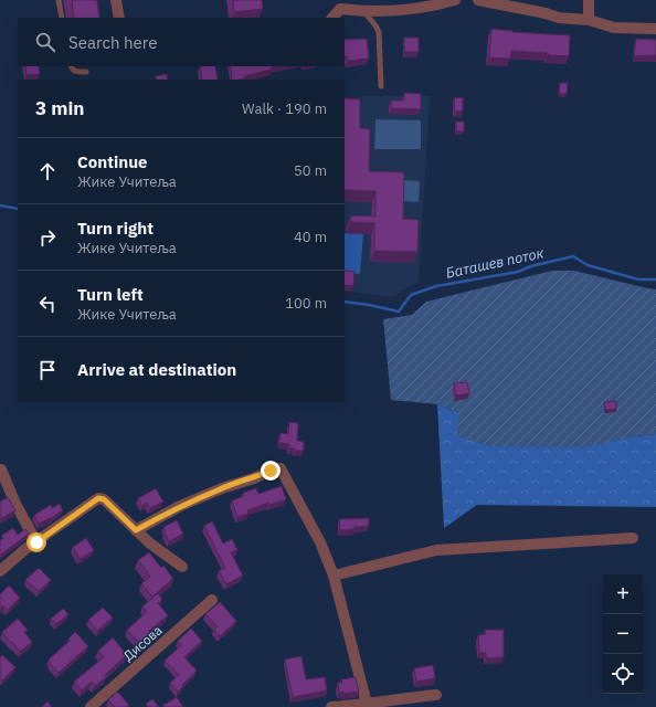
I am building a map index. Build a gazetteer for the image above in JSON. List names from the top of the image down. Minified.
{"streets":{"street":["Дисова"]},"water":["Баташев поток"],"page":{"search":"Search here","heading":["3 min","Walk · 190 m"],"list":[["Continue","Жике Учитеља","50 m"],["Turn right","Жике Учитеља","40 m"],["Turn left","Жике Учитеља","100 m"],"Arrive at destination"],"map_buttons":["+","−"]}}
